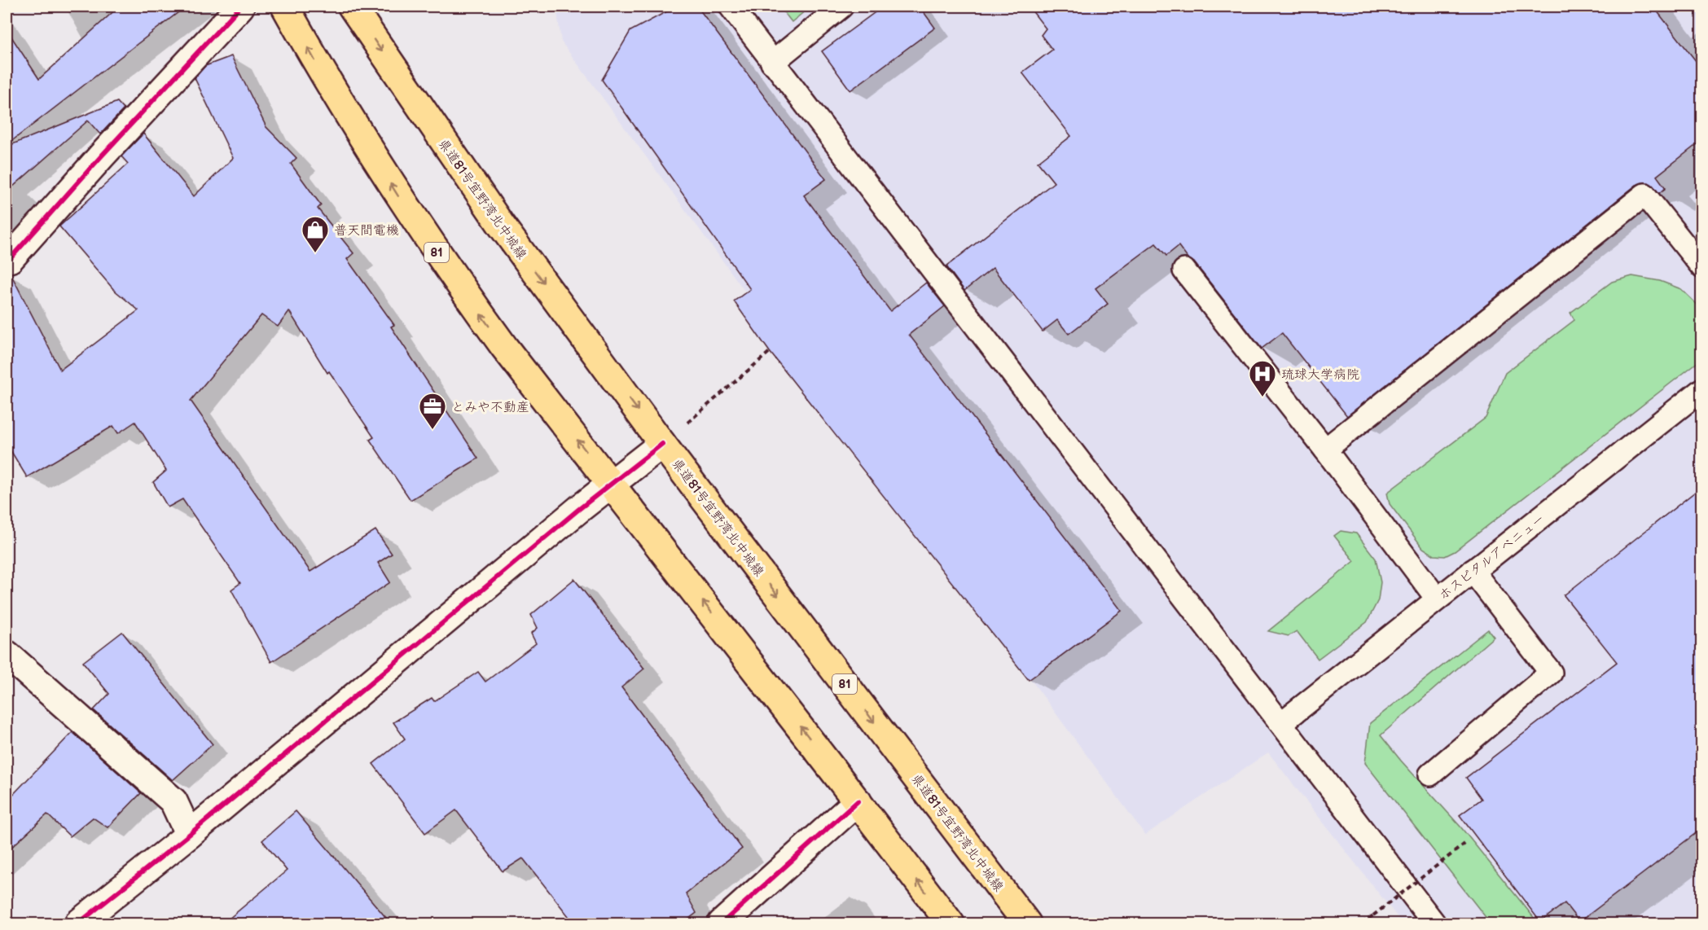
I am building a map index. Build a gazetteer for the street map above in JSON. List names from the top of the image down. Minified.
{"streets":{"main road":["県道81号宜野湾北中城線","81"],"lane":["ホスピタルアベニュー"]},"places":{"shop":["普天間電機"],"hospital":["琉球大学病院"],"office":["とみや不動産"]}}
